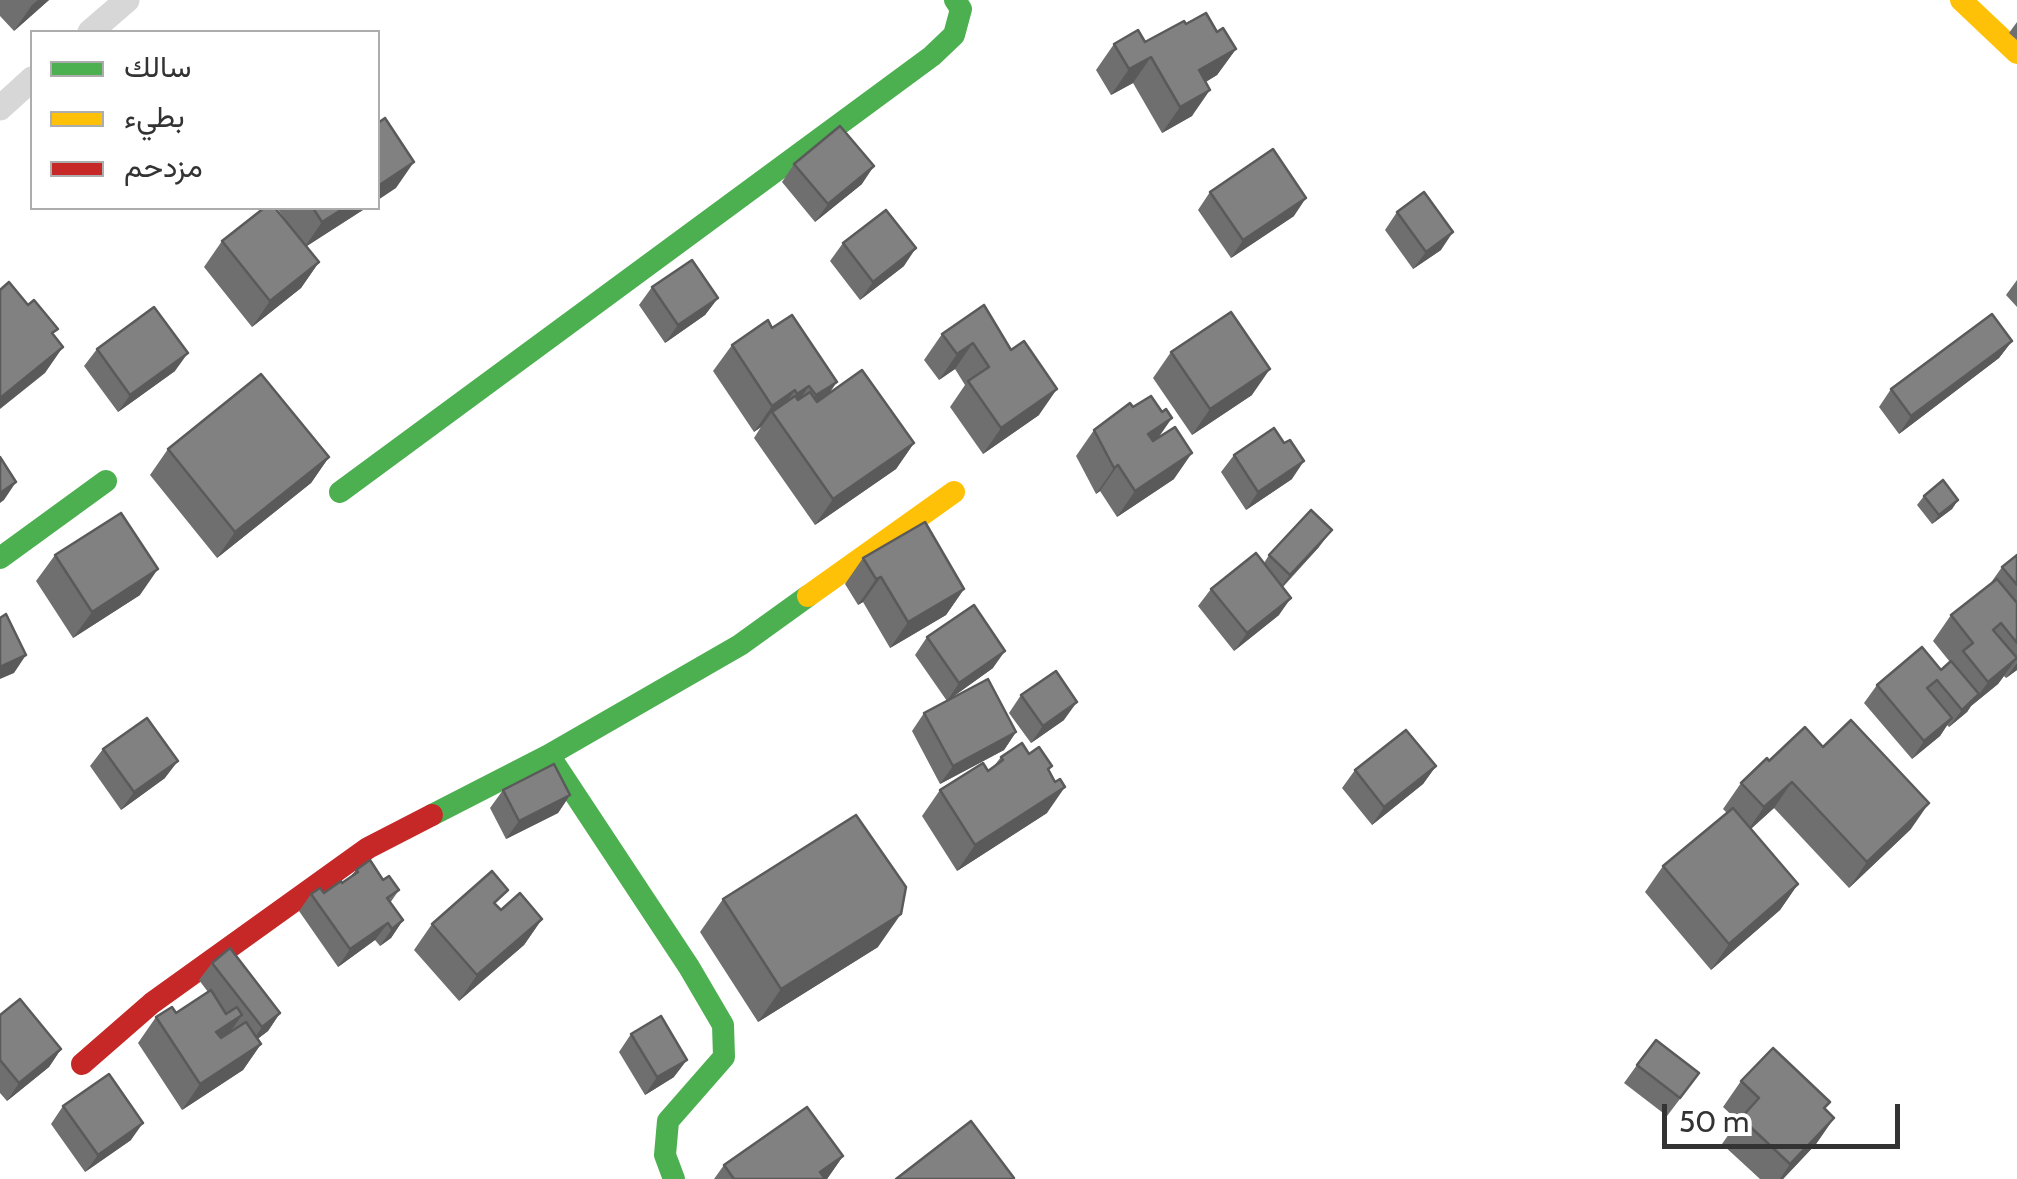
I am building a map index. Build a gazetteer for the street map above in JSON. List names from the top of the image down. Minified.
{"legend":["سالك","بطيء","مزدحم"],"scale_bar":"50 m"}
